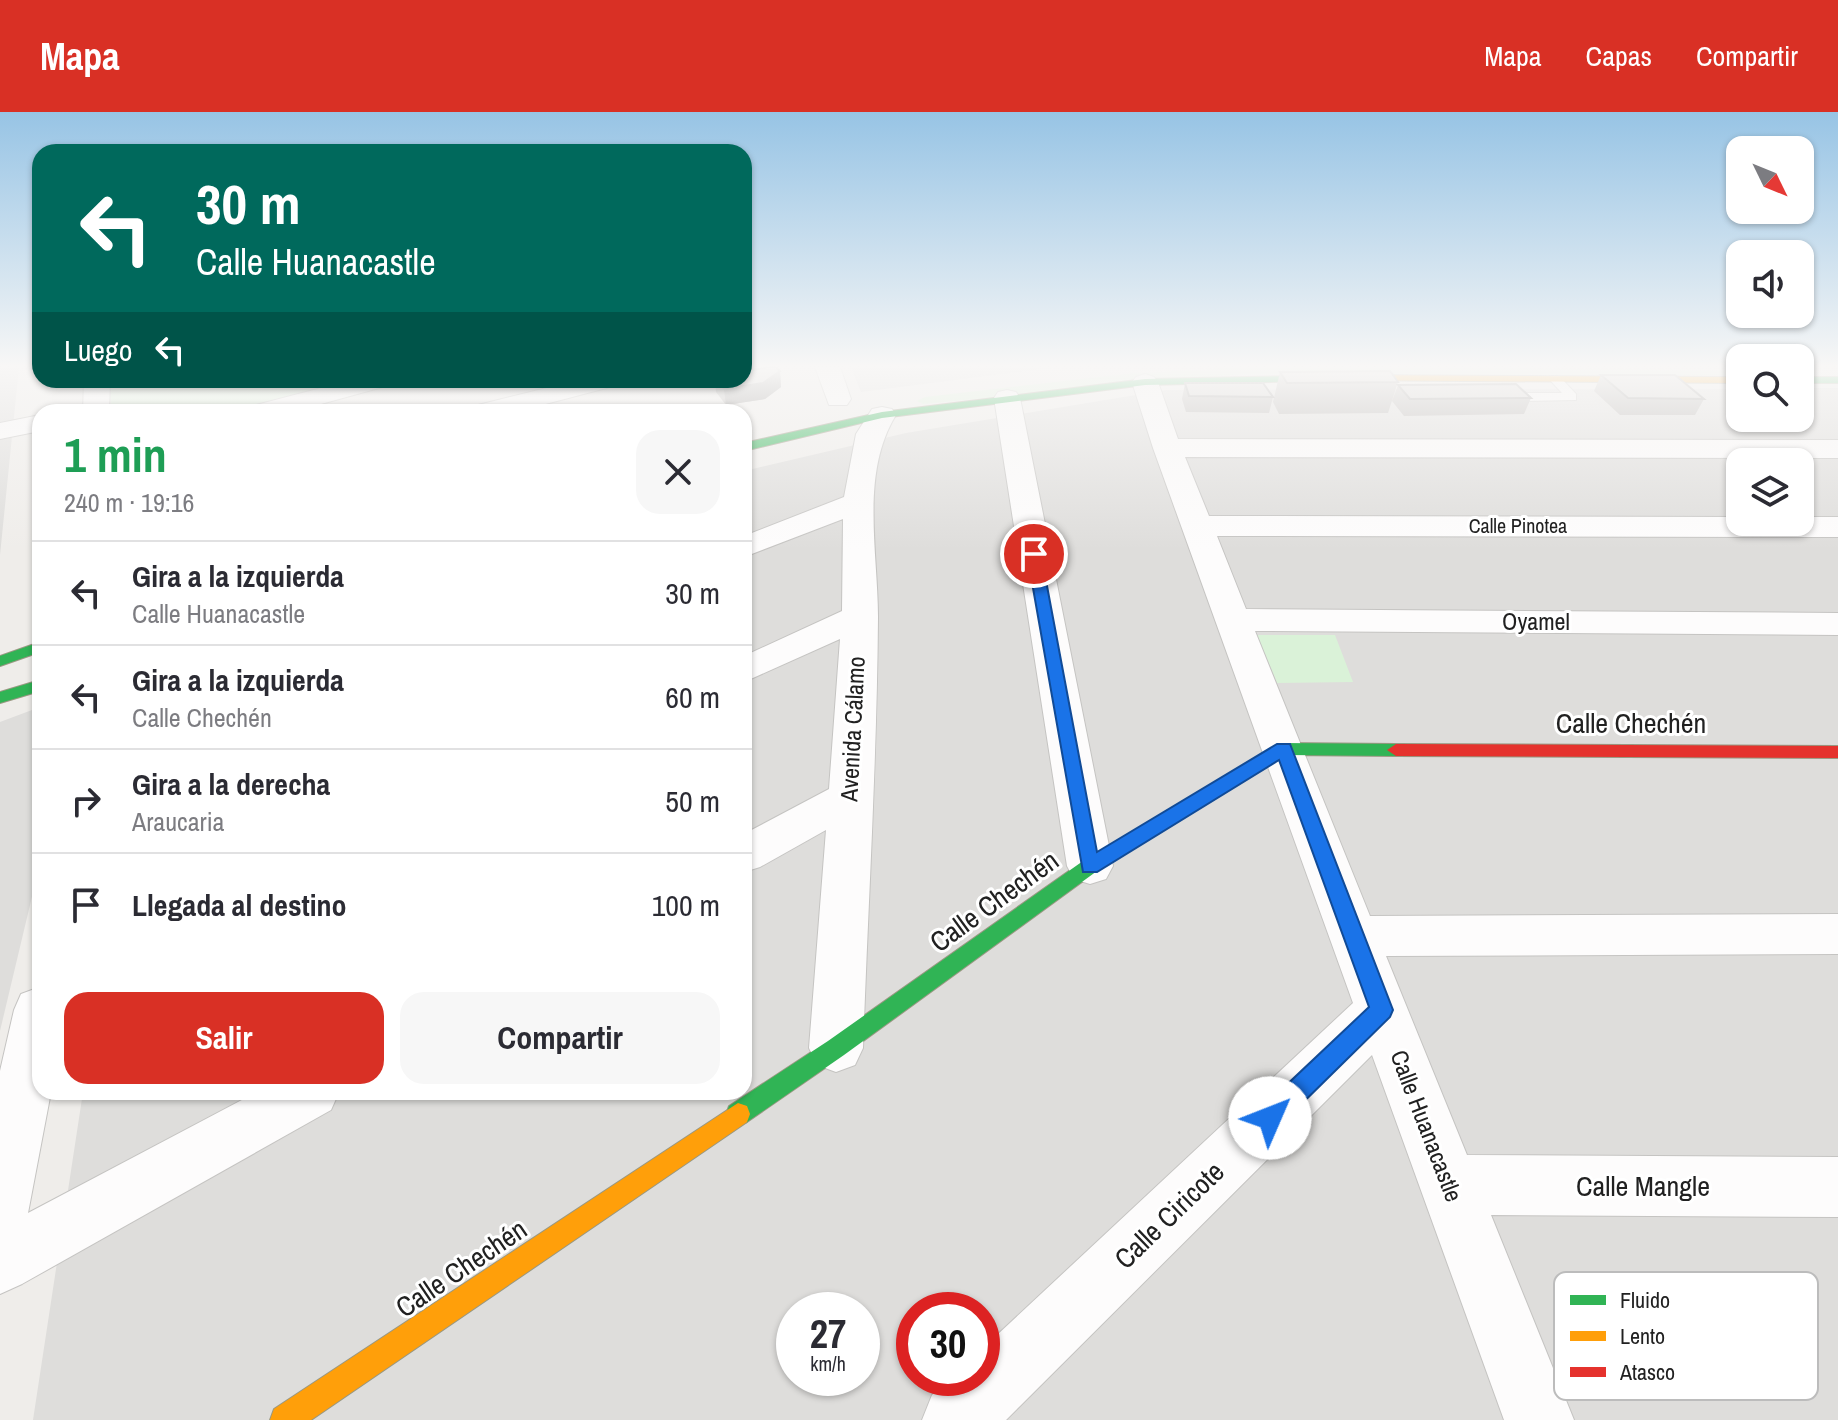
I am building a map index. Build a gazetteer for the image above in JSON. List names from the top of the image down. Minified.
{"streets":{"street":["Calle Pinotea","Oyamel","Calle Chechén","Avenida Cálamo","Calle Huanacastle","Calle Mangle","Calle Ciricote"]},"crossings":[["Calle Pinotea","Calle Huanacastle"],["Oyamel","Calle Huanacastle"],["Calle Chechén","Avenida Cálamo"],["Calle Chechén","Calle Huanacastle"],["Calle Huanacastle","Calle Mangle"],["Calle Huanacastle","Calle Ciricote"]],"legend":["Fluido","Lento","Atasco"],"north":"bottom right","page":{"header":"Mapa","nav":["Mapa","Capas","Compartir"],"turn":["30 m","Calle Huanacastle"],"then":"Luego","heading":["1 min","240 m · 19:16"],"list":[{"name":"Gira a la izquierda","note":"Calle Huanacastle","value":"30 m"},{"name":"Gira a la izquierda","note":"Calle Chechén","value":"60 m"},{"name":"Gira a la derecha","note":"Araucaria","value":"50 m"},{"name":"Llegada al destino","value":"100 m"}],"buttons":["Salir","Compartir"],"speed":"27 km/h","limit":"30"}}
